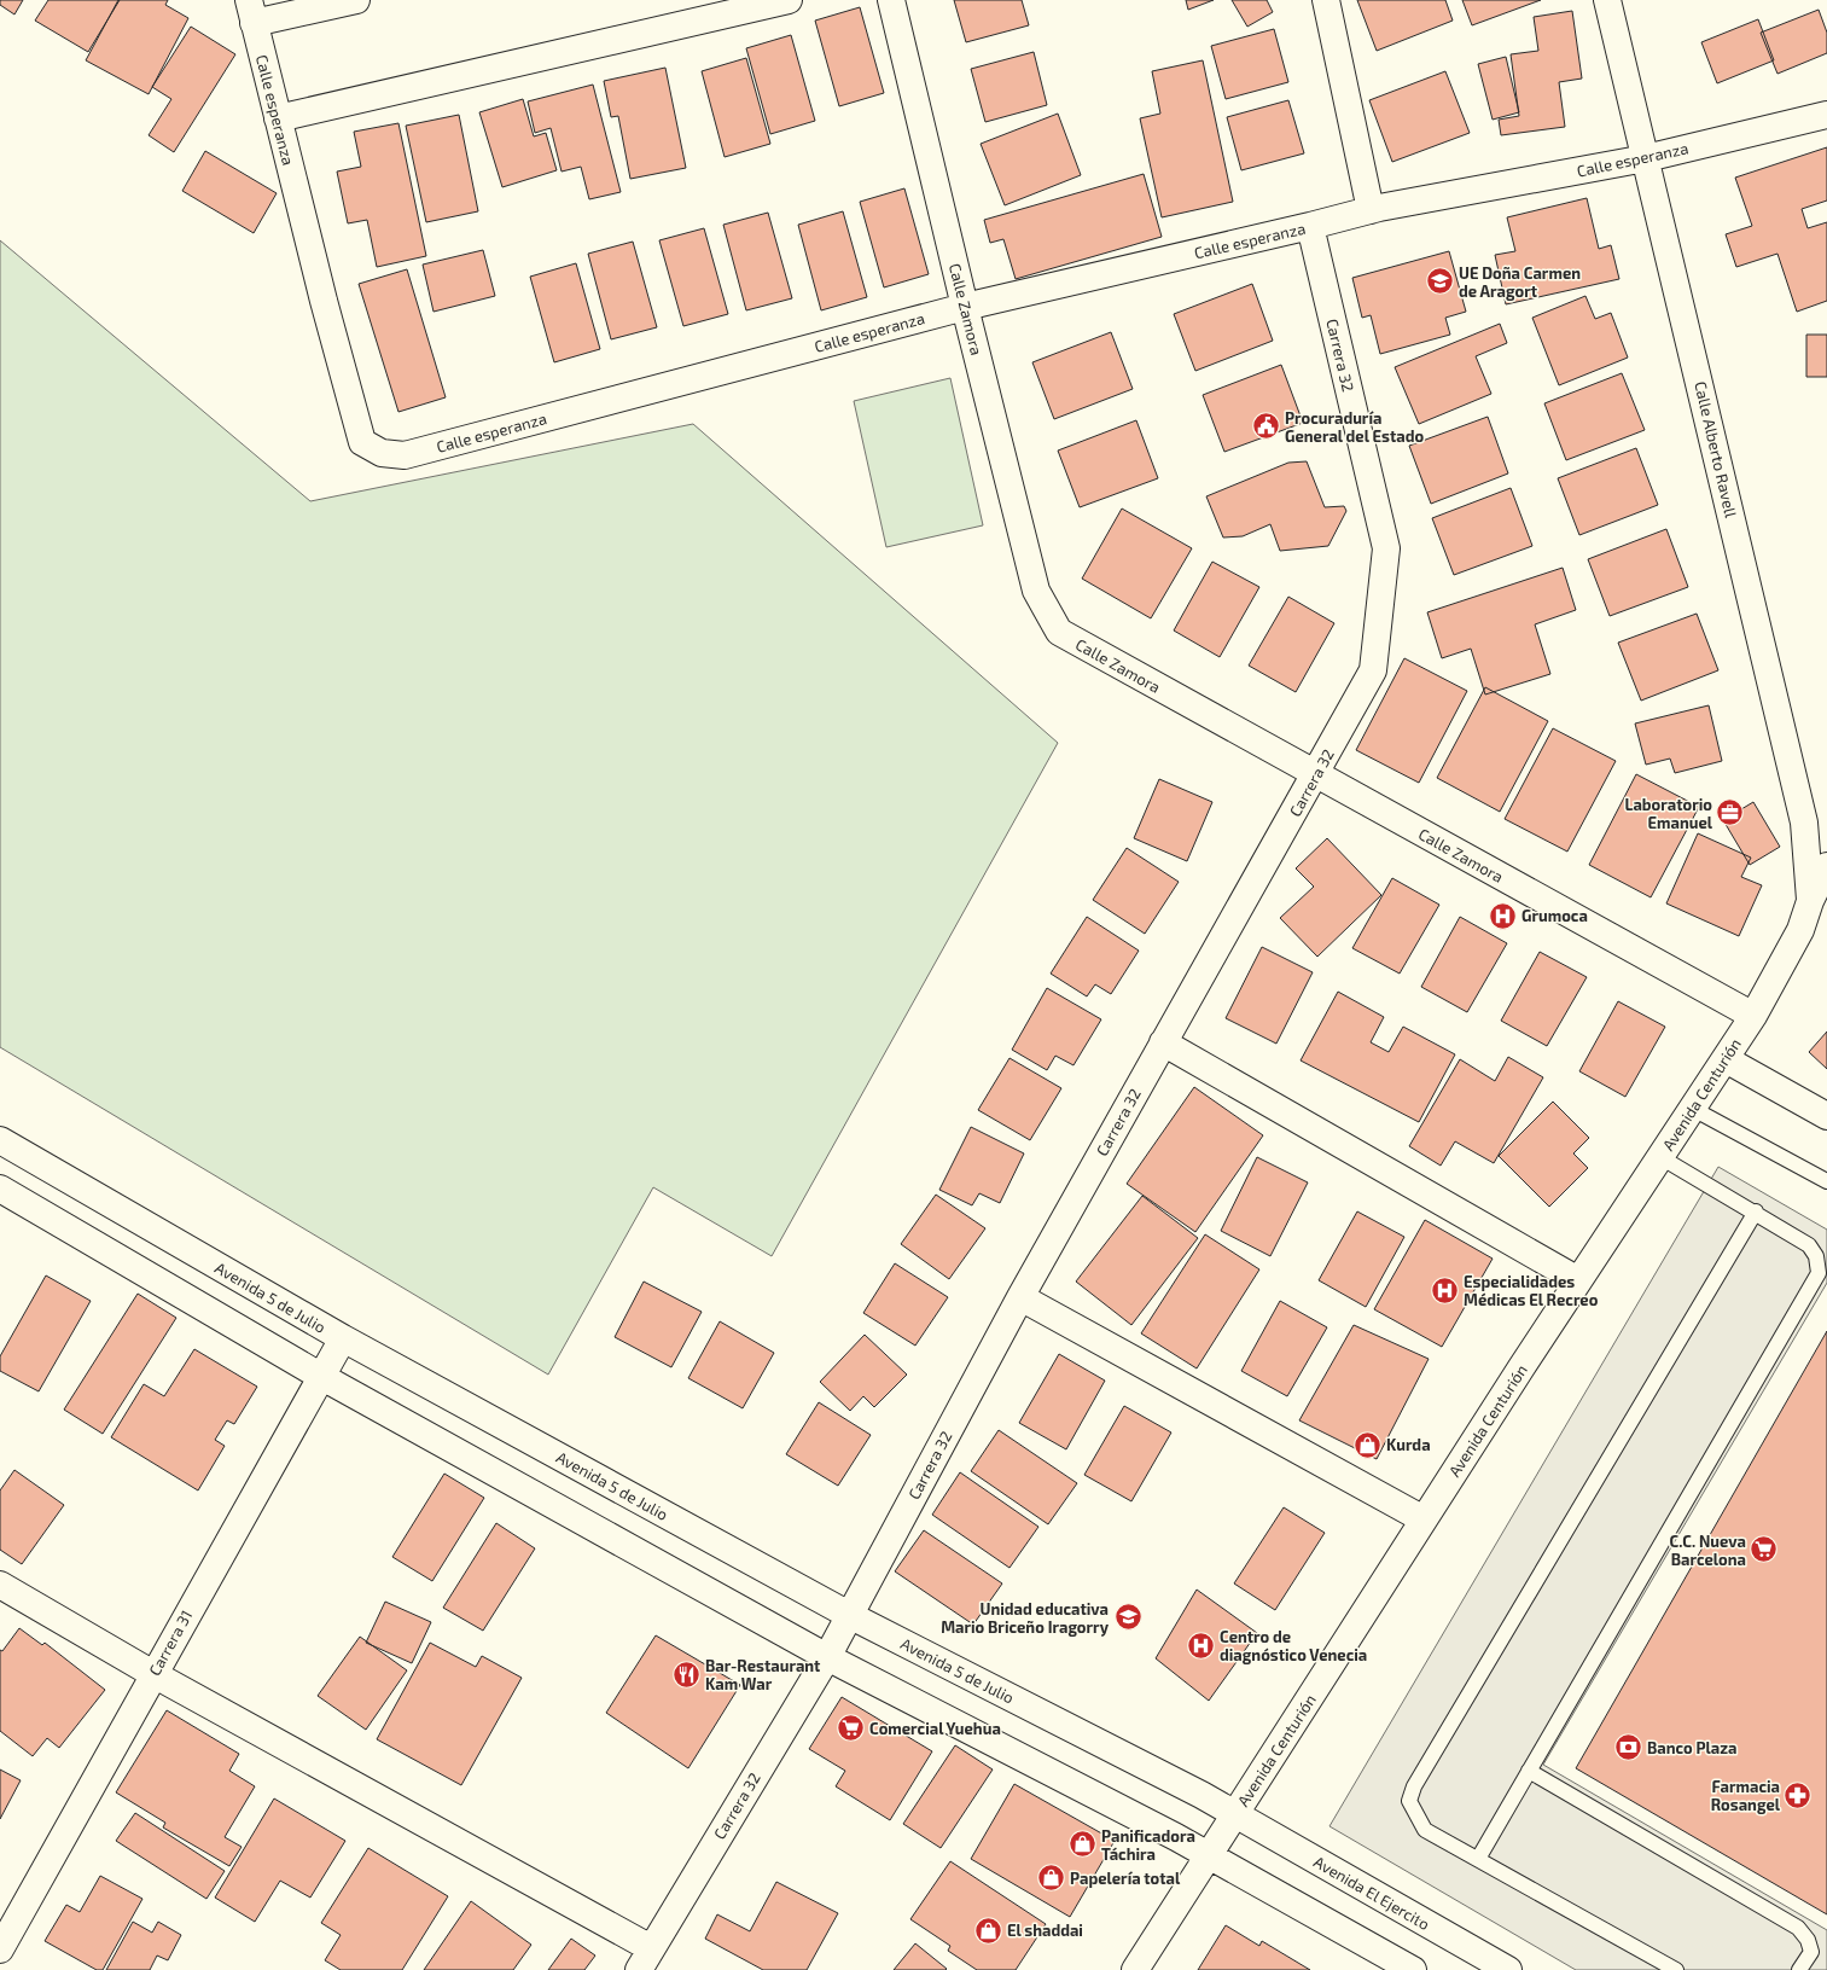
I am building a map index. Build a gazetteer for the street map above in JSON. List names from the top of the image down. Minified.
{"streets":{"street":["Calle esperanza","Calle Zamora","Carrera 32","Calle Alberto Ravell","Avenida Centurión","Avenida 5 de Julio","Carrera 31","Avenida El Ejercito"]},"crossings":[["Calle esperanza","Calle Zamora"],["Calle esperanza","Carrera 32"],["Calle esperanza","Calle Alberto Ravell"],["Calle Zamora","Carrera 32"],["Calle Zamora","Avenida Centurión"],["Carrera 32","Avenida 5 de Julio"],["Calle Alberto Ravell","Avenida Centurión"],["Avenida Centurión","Avenida 5 de Julio"],["Avenida Centurión","Avenida El Ejercito"],["Avenida 5 de Julio","Carrera 31"],["Avenida 5 de Julio","Avenida El Ejercito"]],"places":{"school or university":["UE Doña Carmen de Aragort","Unidad educativa Mario Briceño Iragorry"],"public building":["Procuraduría General del Estado"],"office":["Laboratorio Emanuel"],"hospital":["Grumoca","Especialidades Médicas El Recreo","Centro de diagnóstico Venecia"],"shop":["Kurda","Panificadora Táchira","Papelería total","El shaddai"],"supermarket":["C.C. Nueva Barcelona","Comercial Yuehua"],"restaurant":["Bar-Restaurant Kam War"],"bank":["Banco Plaza"],"pharmacy":["Farmacia Rosangel"]}}
